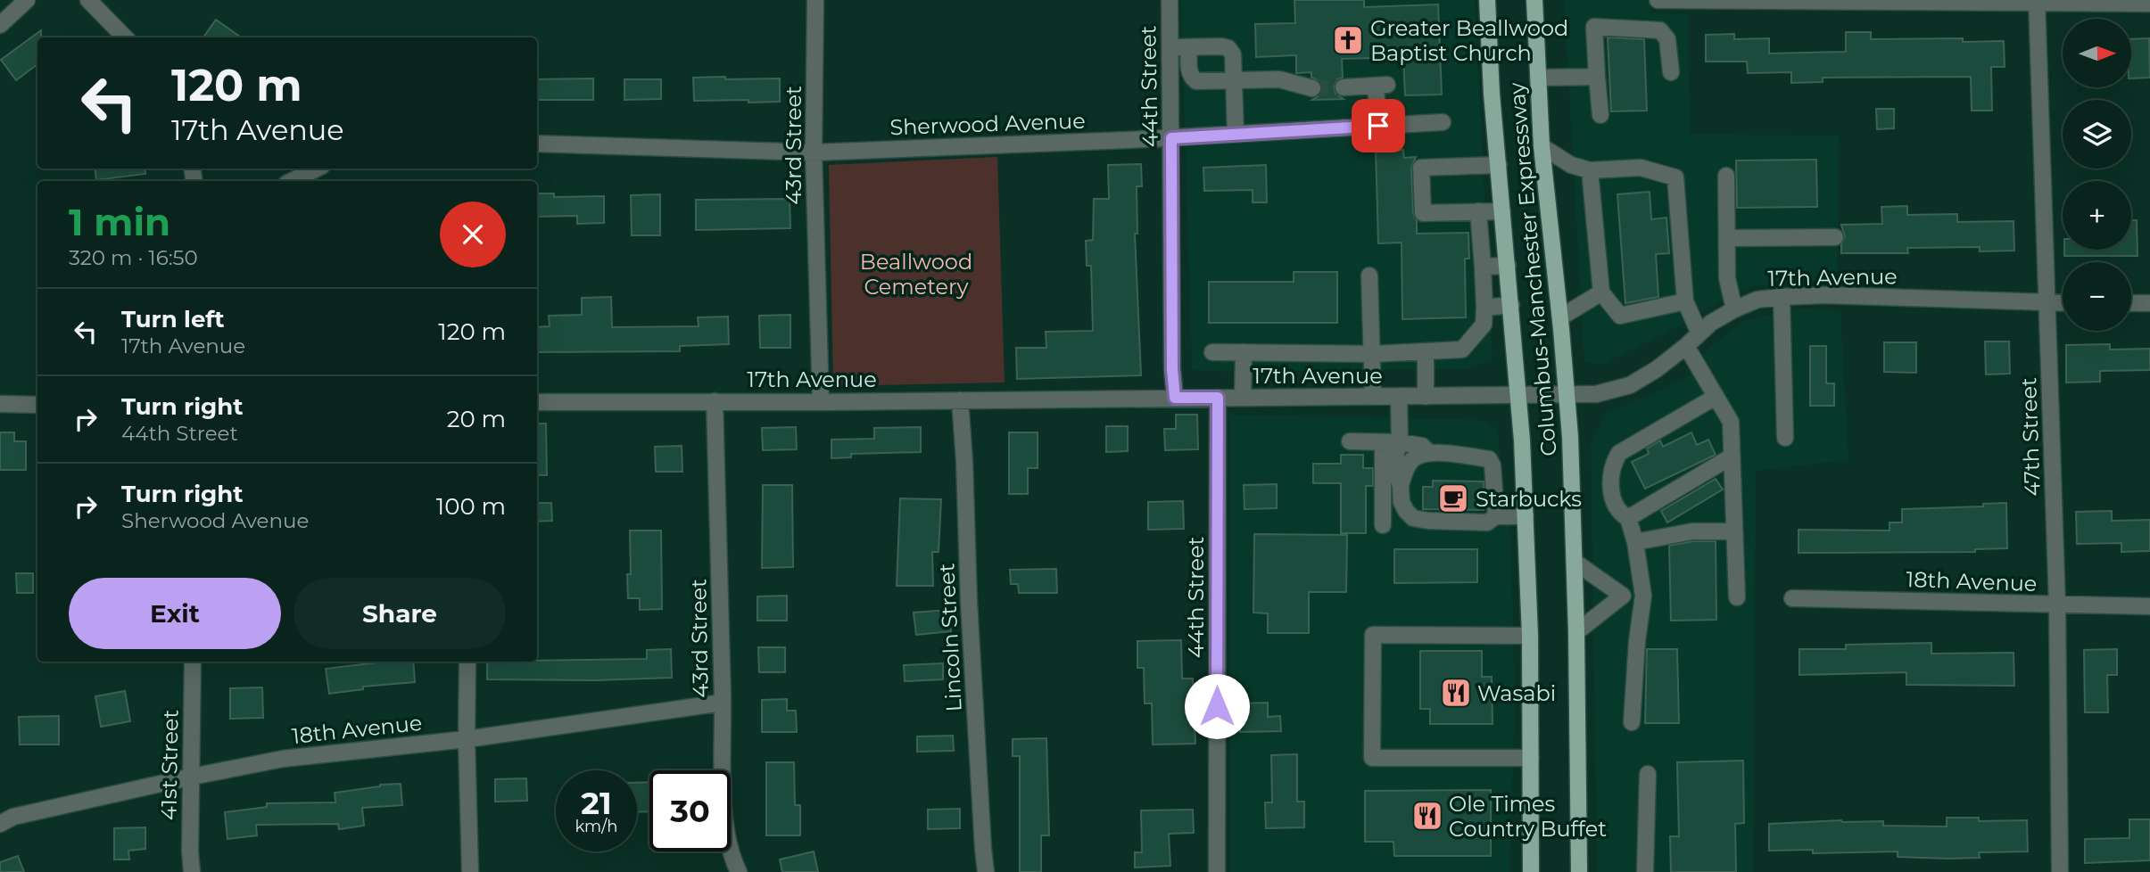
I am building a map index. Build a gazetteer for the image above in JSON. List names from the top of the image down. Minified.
{"streets":{"main road":["Columbus-Manchester Expressway"],"street":["44th Street","Sherwood Avenue","43rd Street","17th Avenue","47th Street","18th Avenue","Lincoln Street","41st Street"]},"crossings":[["44th Street","Sherwood Avenue"],["44th Street","17th Avenue"],["Sherwood Avenue","43rd Street"],["43rd Street","17th Avenue"],["43rd Street","18th Avenue"],["Columbus-Manchester Expressway","17th Avenue"],["17th Avenue","47th Street"],["17th Avenue","Lincoln Street"],["47th Street","18th Avenue"],["18th Avenue","41st Street"]],"parks":["Beallwood Cemetery"],"places":{"church":["Greater Beallwood Baptist Church"],"cafe":["Starbucks"],"restaurant":["Wasabi","Ole Times Country Buffet"]},"north":"right","page":{"map_buttons":["+","−"],"turn":["120 m","17th Avenue"],"heading":["1 min","320 m · 16:50"],"list":[{"name":"Turn left","note":"17th Avenue","value":"120 m"},{"name":"Turn right","note":"44th Street","value":"20 m"},{"name":"Turn right","note":"Sherwood Avenue","value":"100 m"}],"buttons":["Exit","Share"],"speed":"21 km/h","limit":"30"}}
